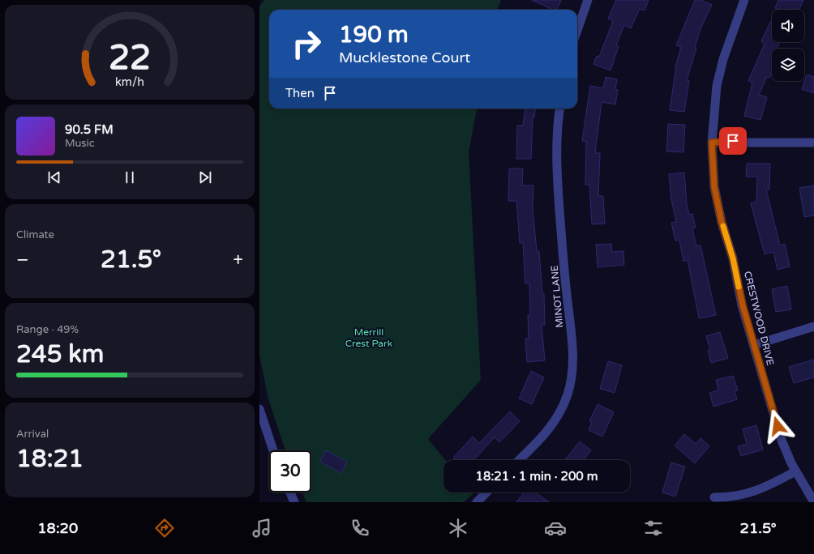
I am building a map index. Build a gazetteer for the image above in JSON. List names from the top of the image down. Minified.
{"streets":{"street":["MINOT LANE","CRESTWOOD DRIVE"]},"parks":["Merrill Crest Park"],"page":{"turn":["190 m","Mucklestone Court"],"then":"Then","song":["90.5 FM","Music"],"tile":["Climate",["Range · 49%","245 km"],["Arrival","18:21"]],"heat":["−","21.5°","+"],"limit":"30","trip":"18:21 · 1 min · 200 m","tabs":["18:20","21.5°"],"gauge":["22","km/h"]}}
